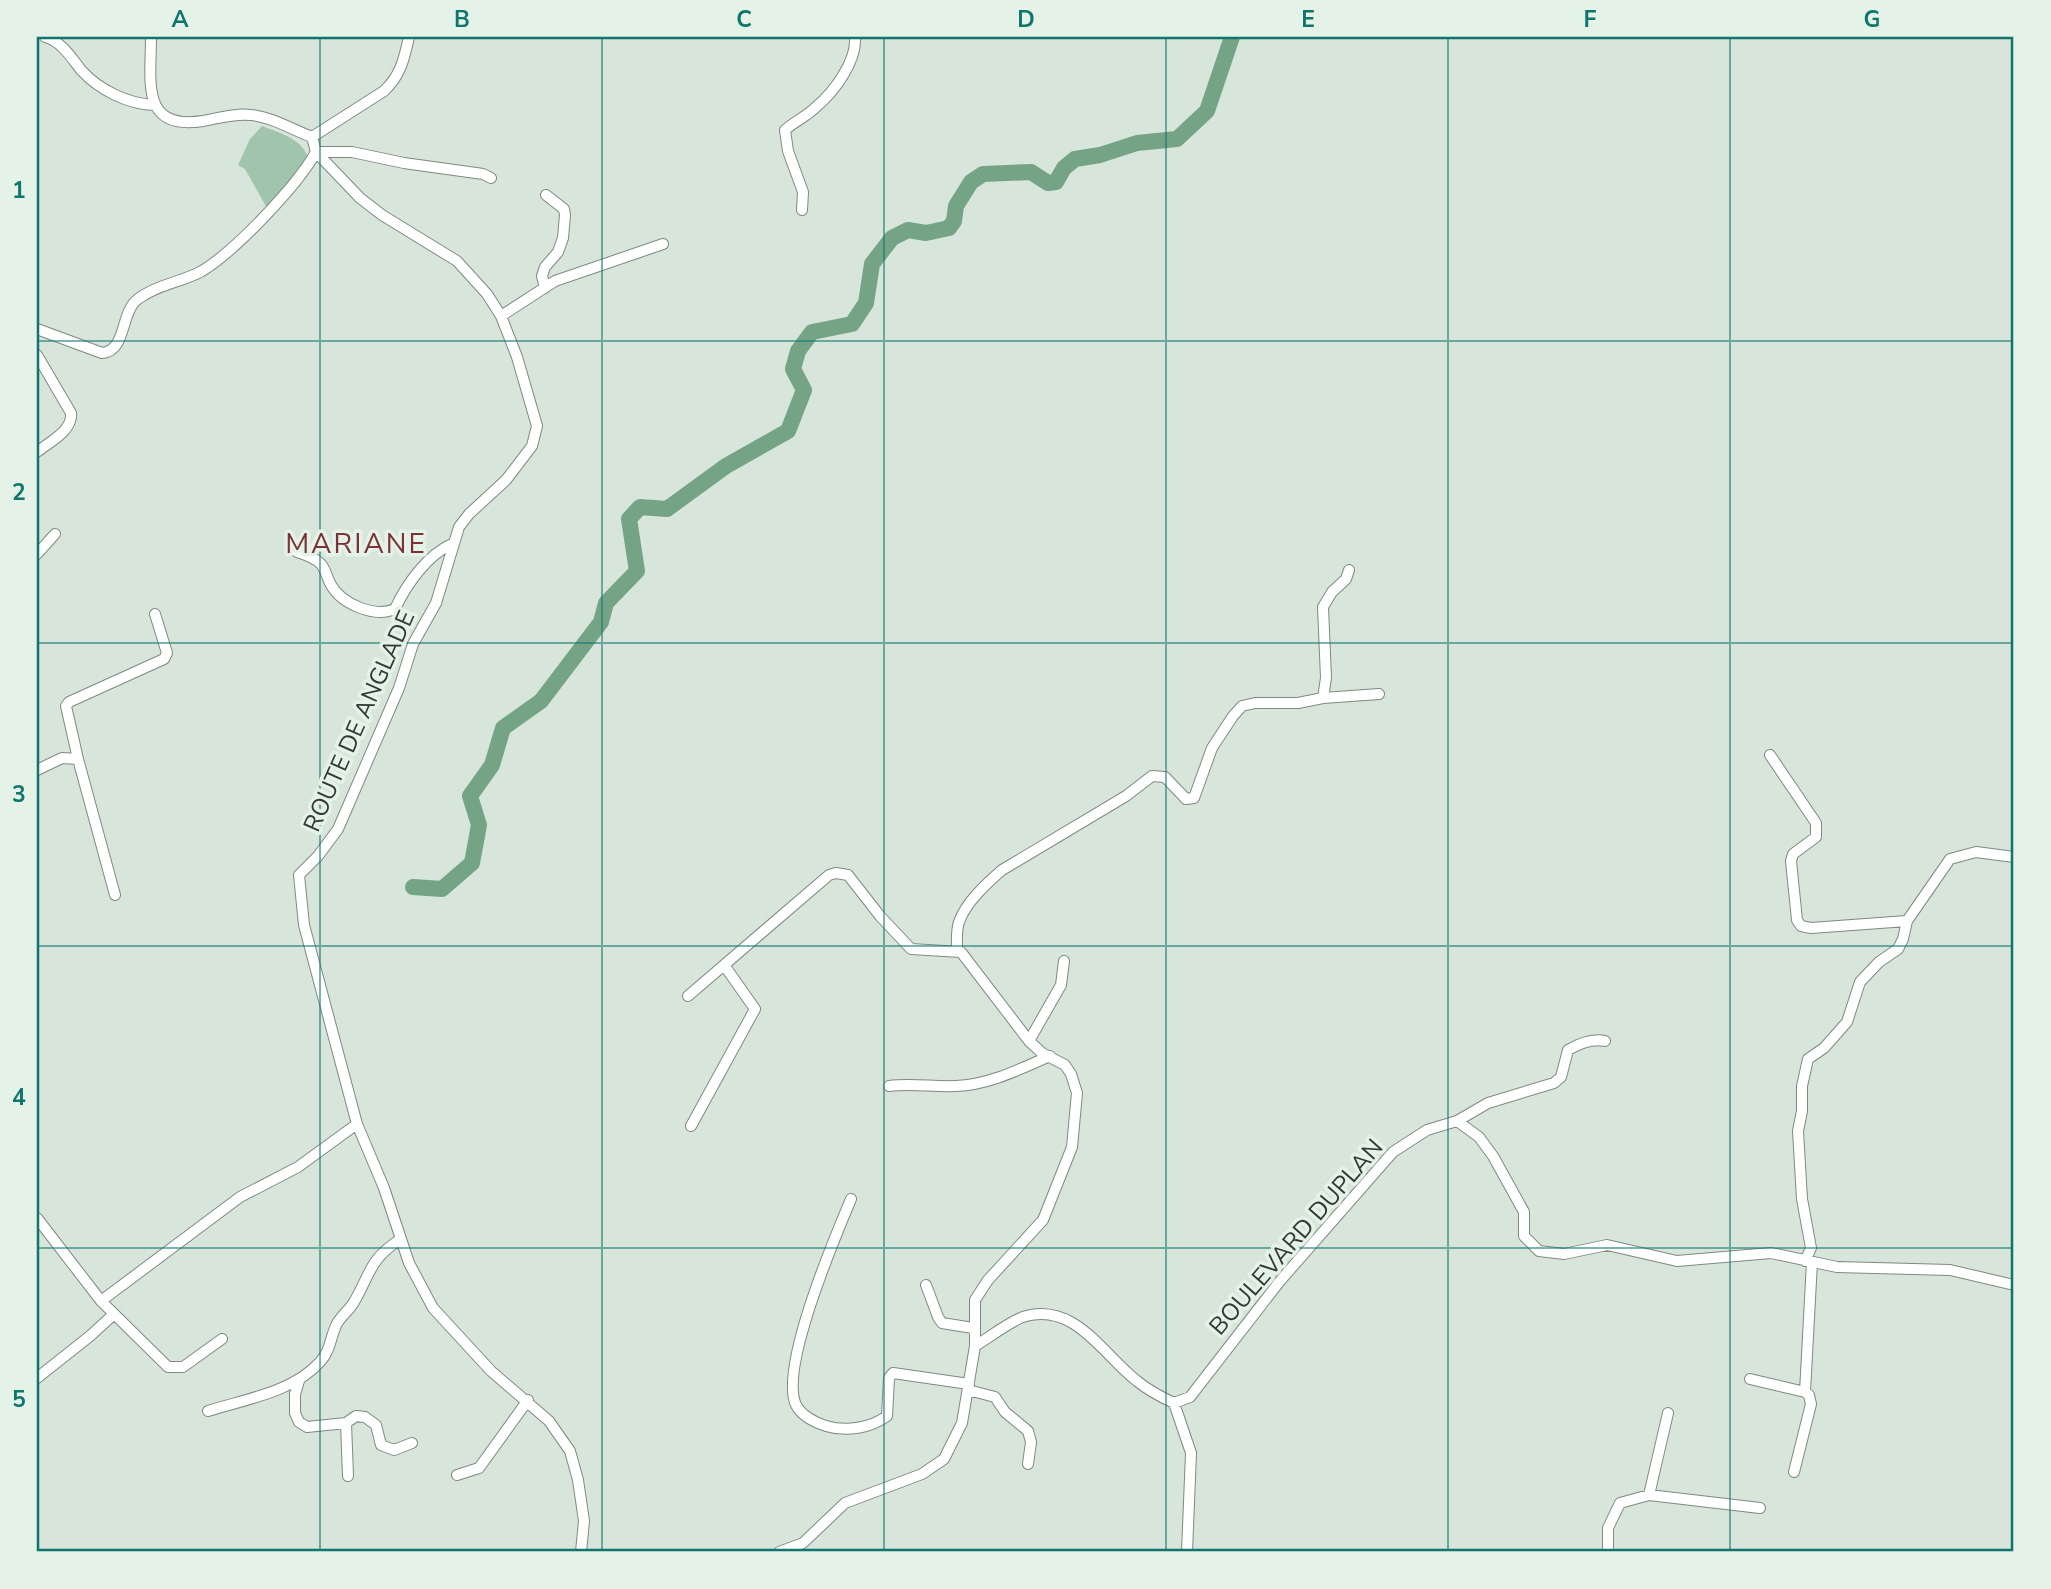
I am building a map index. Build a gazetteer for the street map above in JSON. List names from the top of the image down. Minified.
{"streets":{"street":["ROUTE DE ANGLADE","BOULEVARD DUPLAN"]},"districts":["MARIANE"],"grid":{"columns":["A","B","C","D","E","F","G"],"rows":["1","2","3","4","5"]}}
